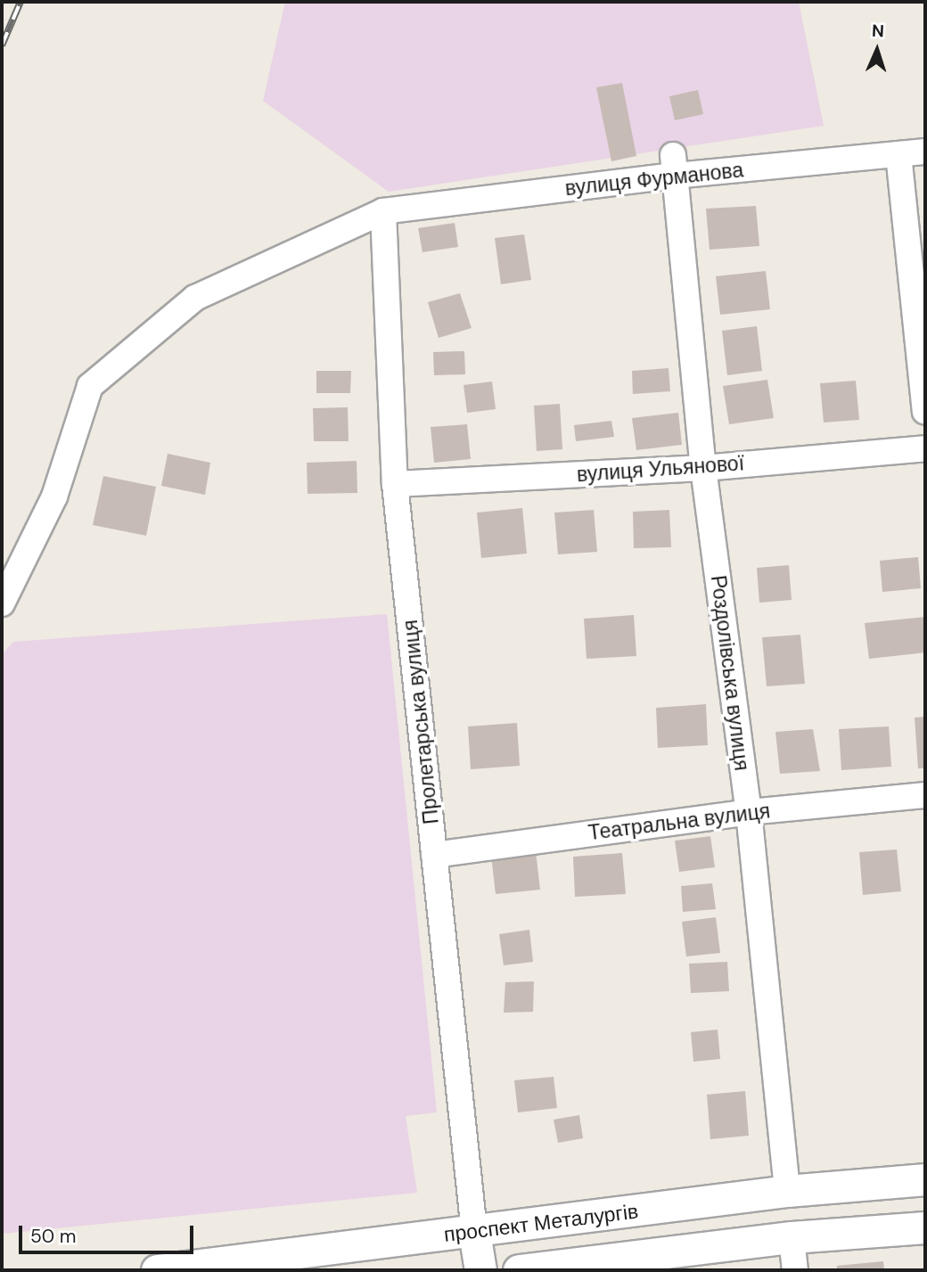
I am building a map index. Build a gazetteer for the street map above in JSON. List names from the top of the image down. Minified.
{"streets":{"street":["вулиця Фурманова","вулиця Ульянової","Роздолівська вулиця","Пролетарська вулиця","Театральна вулиця","проспект Металургів"]},"crossings":[["вулиця Фурманова","Роздолівська вулиця"],["вулиця Фурманова","Пролетарська вулиця"],["вулиця Ульянової","Роздолівська вулиця"],["вулиця Ульянової","Пролетарська вулиця"],["Роздолівська вулиця","Театральна вулиця"],["Роздолівська вулиця","проспект Металургів"],["Пролетарська вулиця","Театральна вулиця"],["Пролетарська вулиця","проспект Металургів"]],"scale_bar":"50 m","north":"top"}
